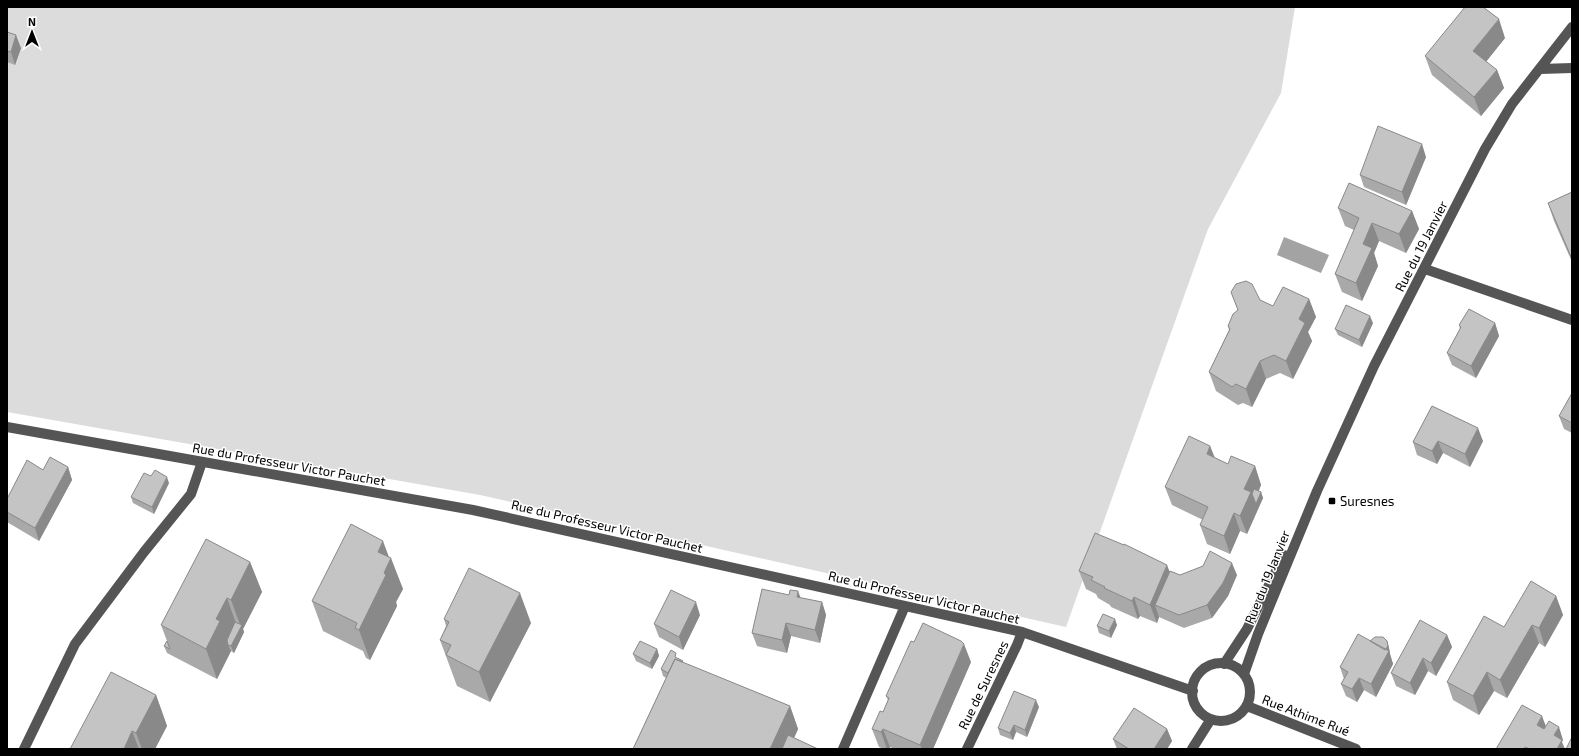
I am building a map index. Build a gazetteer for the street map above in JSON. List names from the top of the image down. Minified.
{"streets":{"street":["Rue du 19 Janvier","Rue du Professeur Victor Pauchet","Rue de Suresnes","Rue Athime Rué"]},"crossings":[["Rue du 19 Janvier","Rue du Professeur Victor Pauchet"],["Rue du 19 Janvier","Rue Athime Rué"],["Rue du Professeur Victor Pauchet","Rue de Suresnes"],["Rue du Professeur Victor Pauchet","Rue Athime Rué"]],"places":{"transit":["Suresnes"]},"north":"top"}
